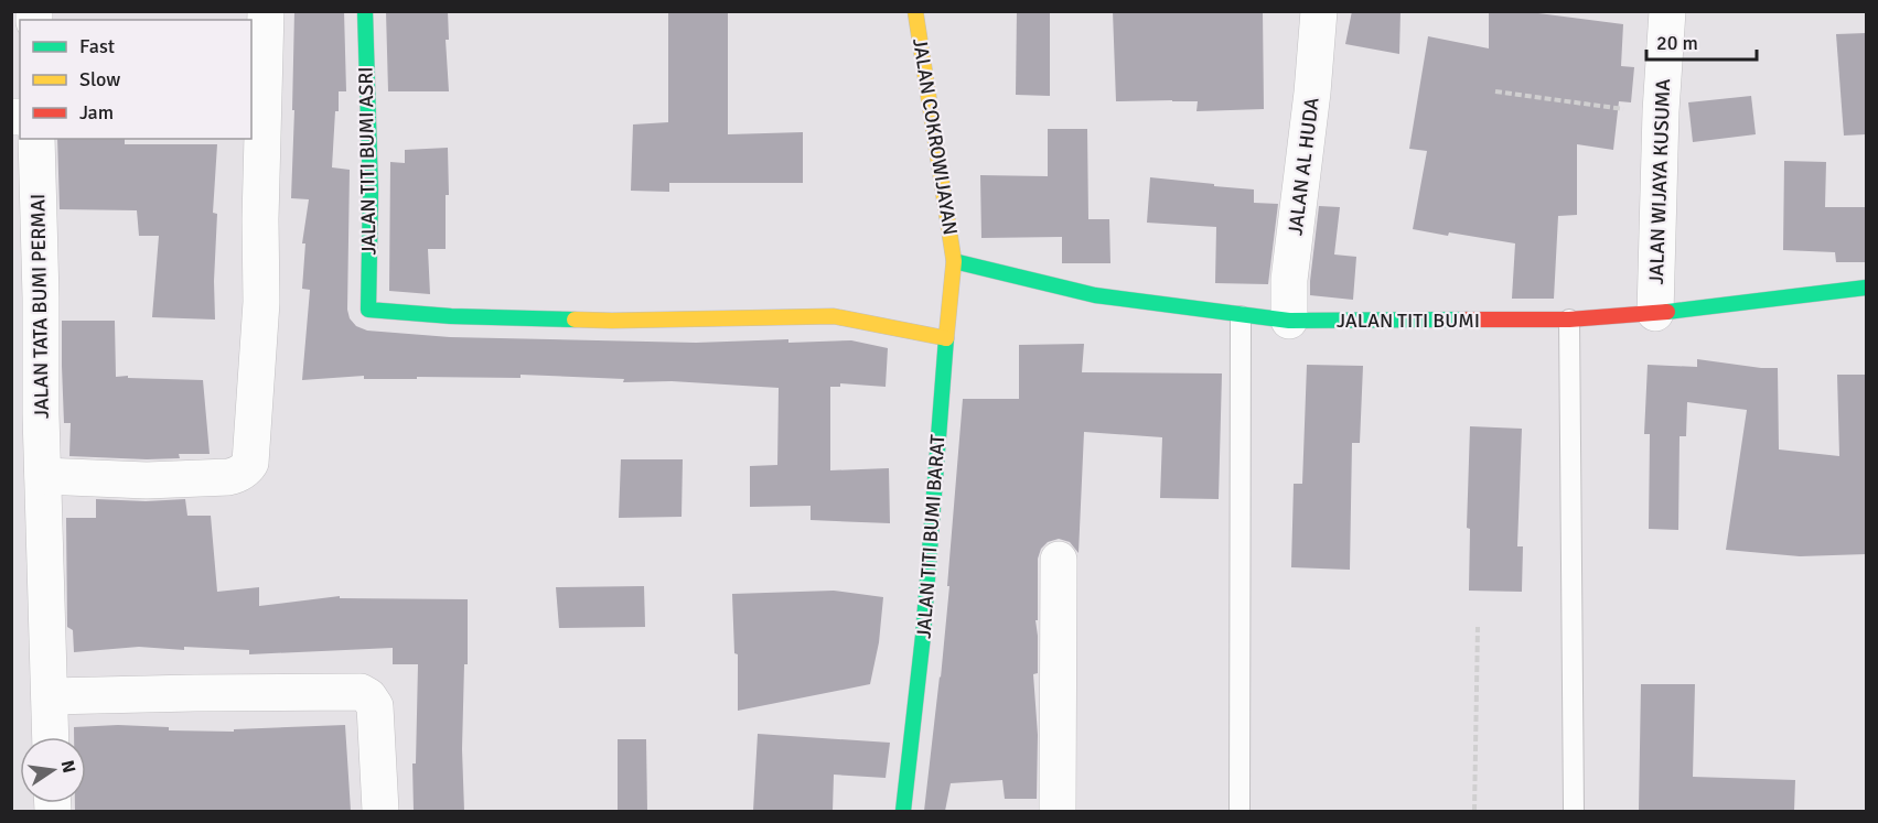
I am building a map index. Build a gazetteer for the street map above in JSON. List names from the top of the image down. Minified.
{"streets":{"street":["JALAN COKROWIJAYAN","JALAN TITI BUMI ASRI","JALAN AL HUDA","JALAN WIJAYA KUSUMA","JALAN TATA BUMI PERMAI","JALAN TITI BUMI","JALAN TITI BUMI BARAT"]},"crossings":[["JALAN COKROWIJAYAN","JALAN TITI BUMI"],["JALAN COKROWIJAYAN","JALAN TITI BUMI BARAT"],["JALAN TITI BUMI ASRI","JALAN TITI BUMI BARAT"],["JALAN AL HUDA","JALAN TITI BUMI"],["JALAN WIJAYA KUSUMA","JALAN TITI BUMI"],["JALAN TITI BUMI","JALAN TITI BUMI BARAT"]],"legend":["Fast","Slow","Jam"],"scale_bar":"20 m","north":"right"}
